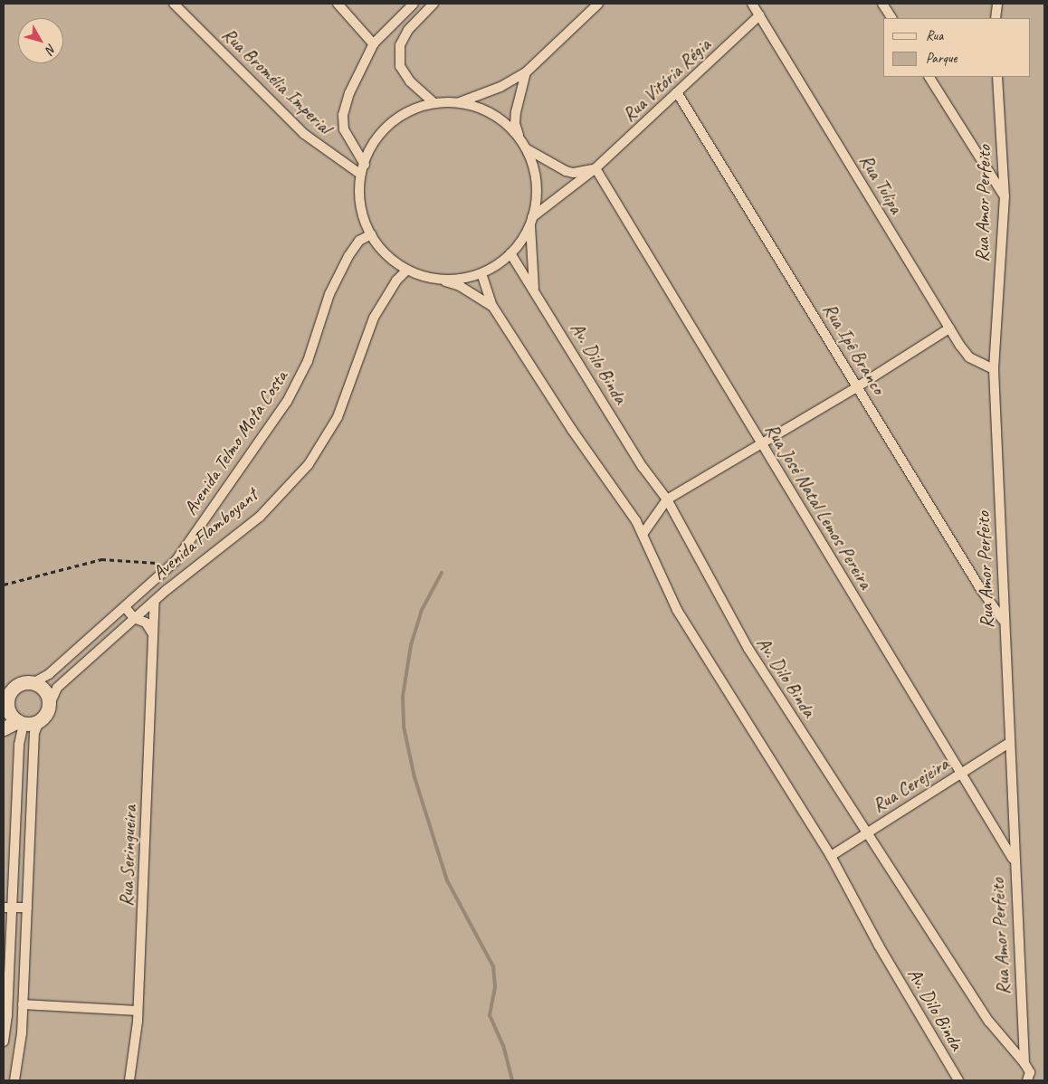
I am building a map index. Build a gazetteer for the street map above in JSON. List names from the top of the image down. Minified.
{"streets":{"street":["Rua Vitória Régia","Rua Bromélia Imperial","Rua Tulipa","Rua Amor Perfeito","Rua Ipê Branco","Av. Dilo Binda","Avenida Telmo Mota Costa","Rua José Natal Lemos Pereira","Avenida Flamboyant","Rua Cerejeira","Rua Seringueira"]},"crossings":[["Rua Vitória Régia","Rua Tulipa"],["Rua Vitória Régia","Rua Ipê Branco"],["Rua Vitória Régia","Rua José Natal Lemos Pereira"],["Rua Tulipa","Rua Amor Perfeito"],["Rua Amor Perfeito","Rua Ipê Branco"],["Rua Amor Perfeito","Av. Dilo Binda"],["Rua Amor Perfeito","Rua José Natal Lemos Pereira"],["Rua Amor Perfeito","Rua Cerejeira"],["Av. Dilo Binda","Rua Cerejeira"],["Avenida Telmo Mota Costa","Avenida Flamboyant"],["Rua José Natal Lemos Pereira","Rua Cerejeira"],["Avenida Flamboyant","Rua Seringueira"]],"legend":["Rua","Parque"],"north":"bottom right"}
